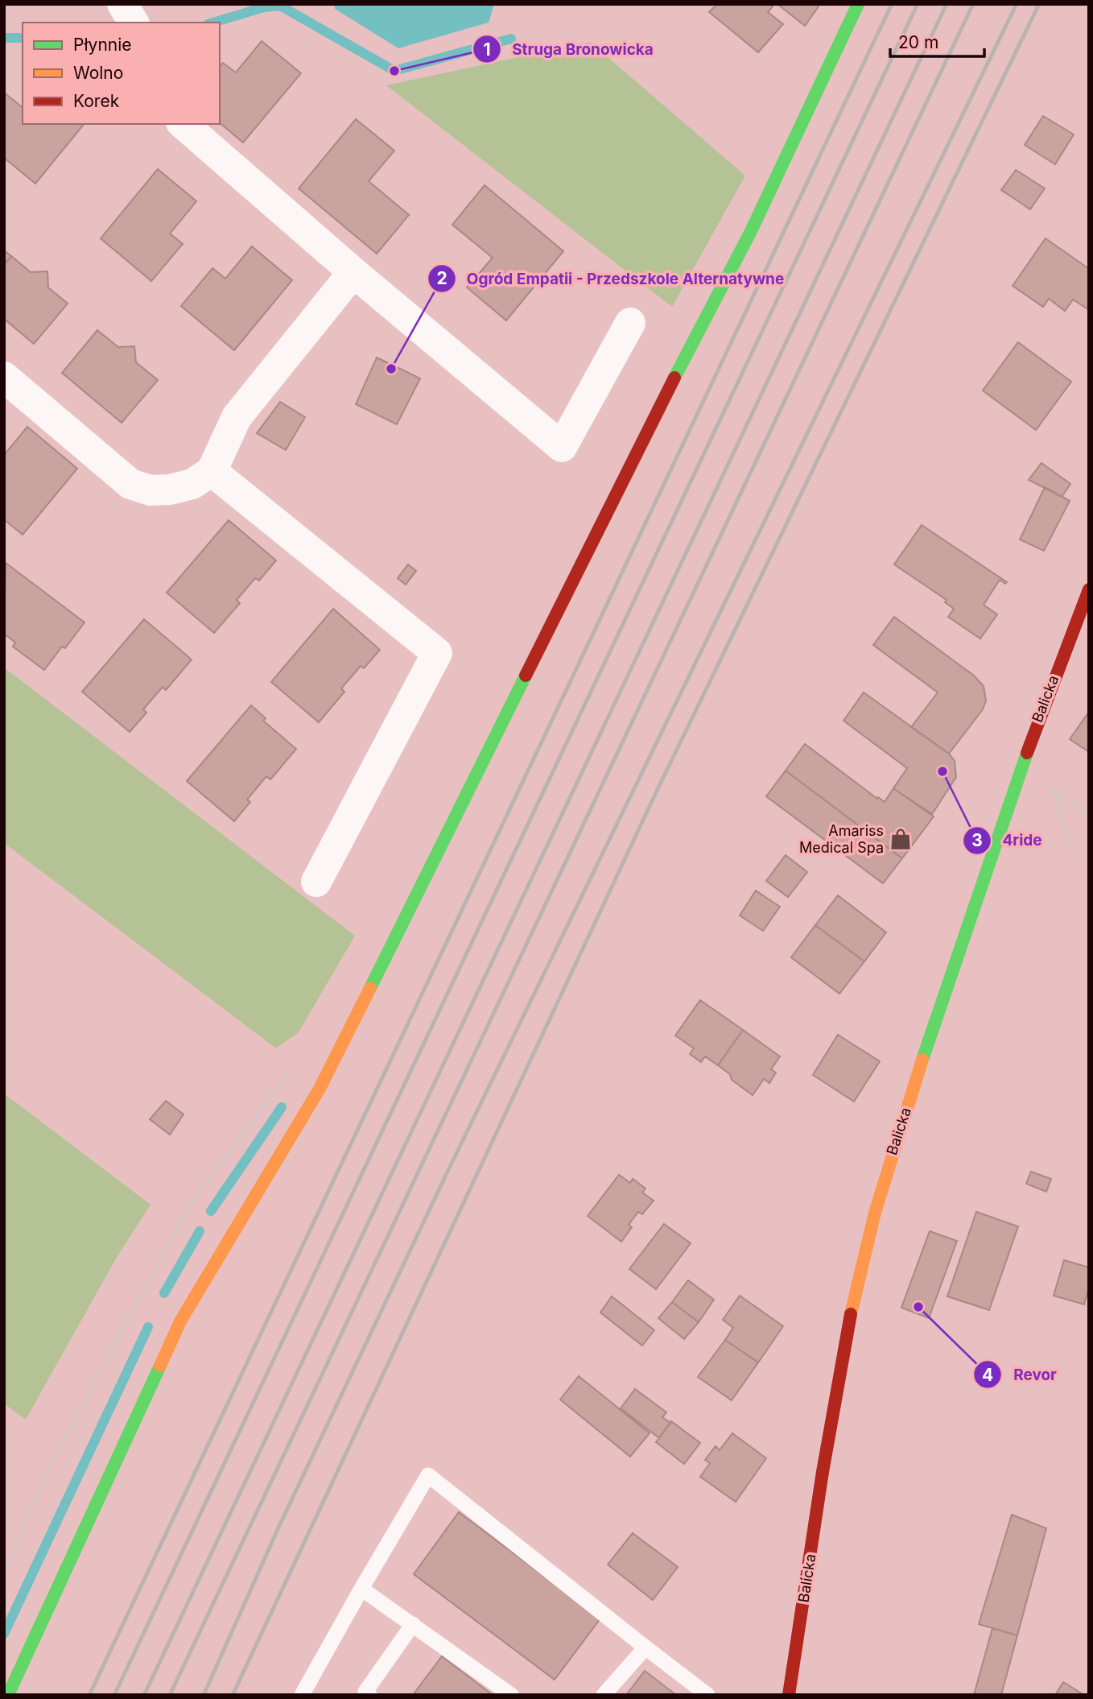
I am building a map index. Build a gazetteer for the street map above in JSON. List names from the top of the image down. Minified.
{"streets":{"street":["Balicka"]},"places":{"other":["Struga Bronowicka","Ogród Empatii - Przedszkole Alternatywne","4ride","Revor"],"shop":["Amariss Medical Spa"]},"legend":["Płynnie","Wolno","Korek"],"scale_bar":"20 m"}
